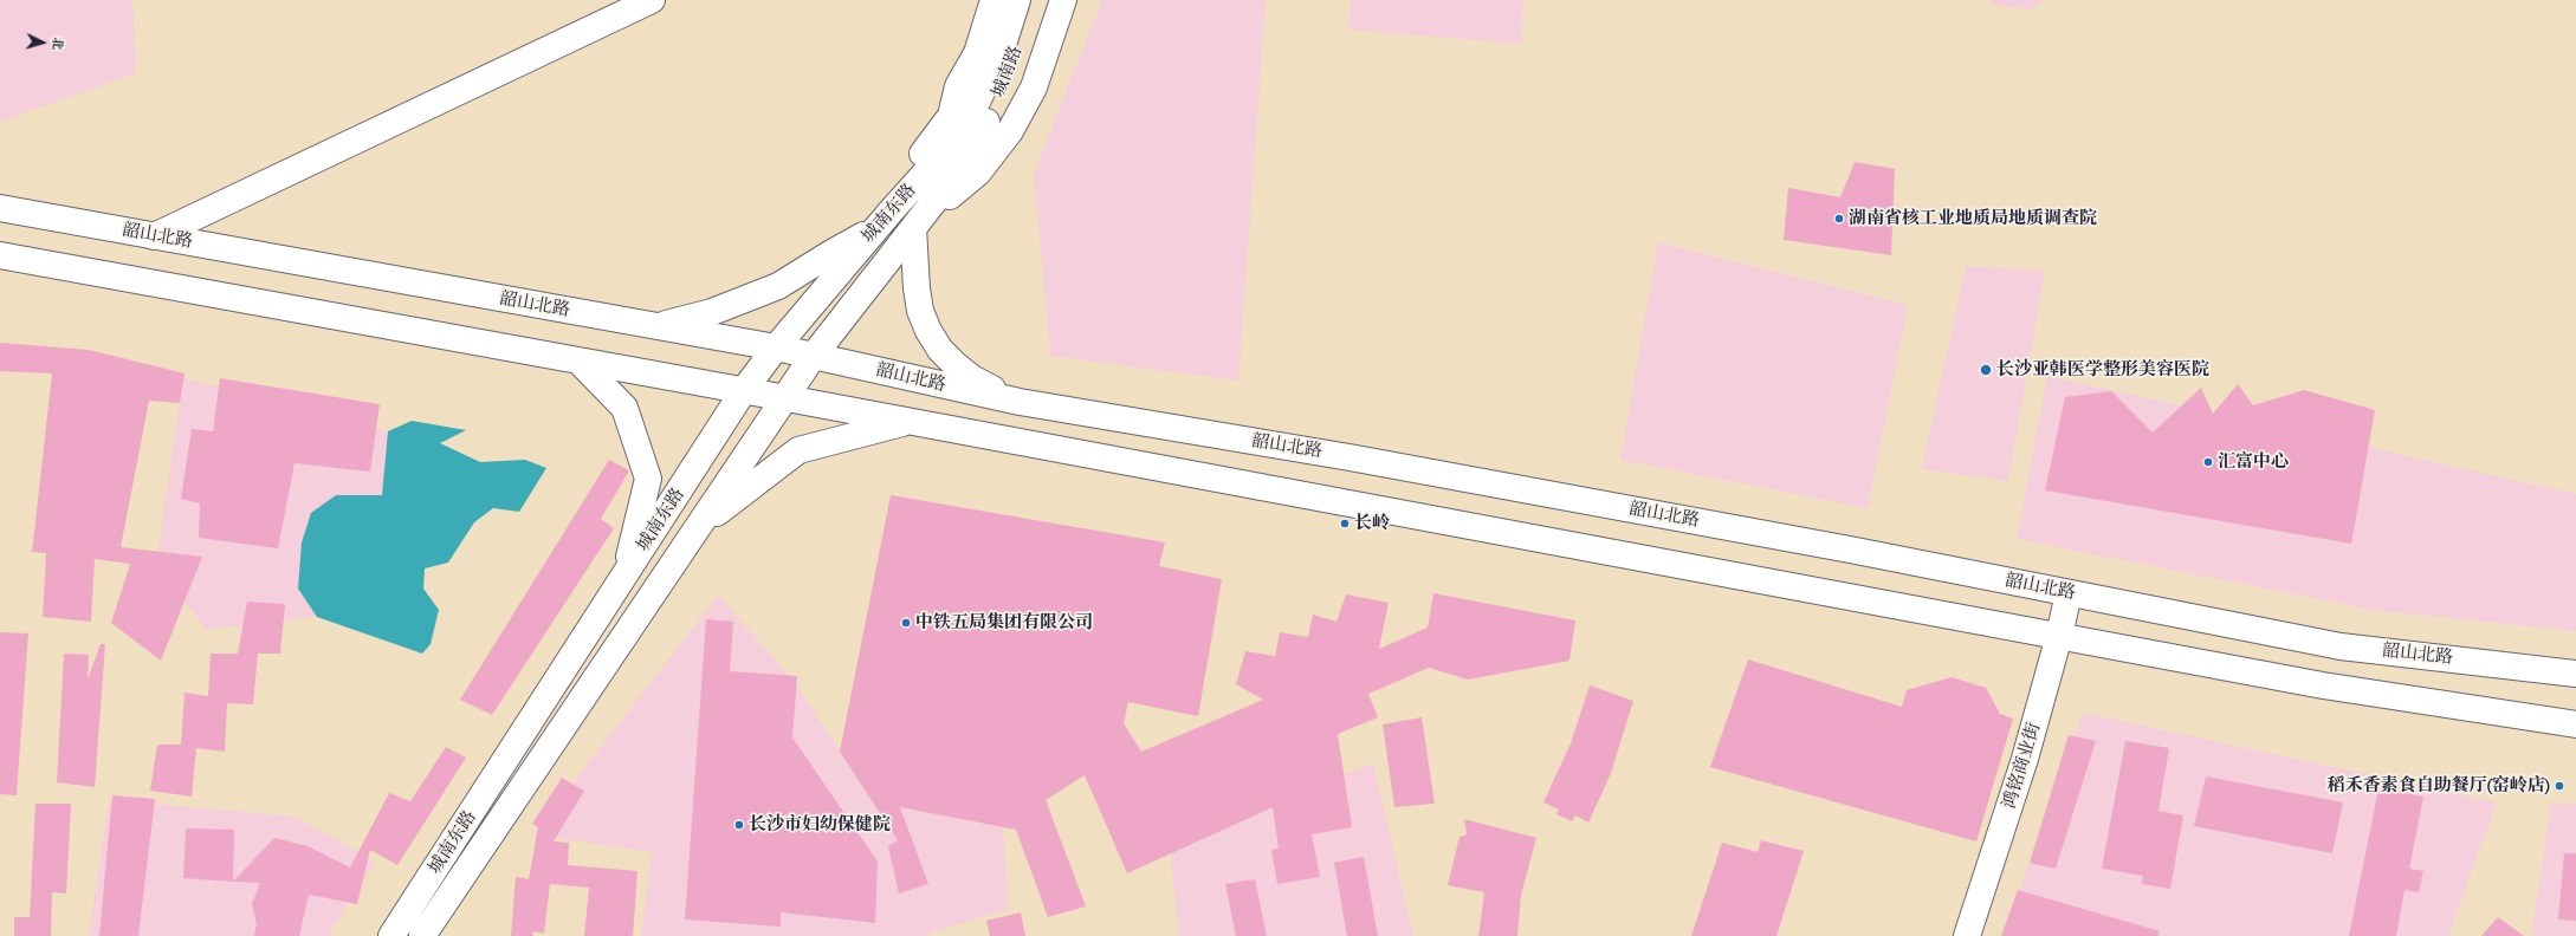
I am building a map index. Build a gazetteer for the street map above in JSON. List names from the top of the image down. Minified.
{"streets":{"main road":["城南路","城南东路","韶山北路","鸿铭商业街"]},"crossings":[["城南路","城南东路"],["城南东路","韶山北路"],["韶山北路","鸿铭商业街"]],"places":["湖南省核工业地质局地质调查院","长沙亚韩医学整形美容医院","汇富中心","长岭","中铁五局集团有限公司","稻禾香素食自助餐厅(窑岭店)","长沙市妇幼保健院"],"north":"right"}
